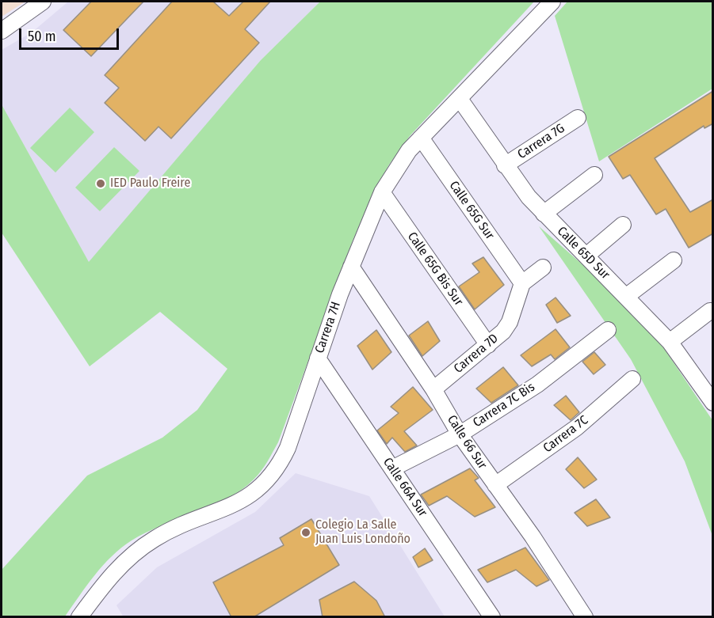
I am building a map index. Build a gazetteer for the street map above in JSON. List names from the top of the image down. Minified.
{"streets":{"street":["Carrera 7G","Calle 65G Sur","Calle 65D Sur","Calle 65G Bis Sur","Carrera 7H","Carrera 7D","Carrera 7C Bis","Carrera 7C","Calle 66 Sur","Calle 66A Sur"]},"crossings":[["Carrera 7G","Calle 65D Sur"],["Calle 65G Sur","Carrera 7H"],["Calle 65G Sur","Carrera 7D"],["Calle 65D Sur","Carrera 7H"],["Calle 65G Bis Sur","Carrera 7H"],["Calle 65G Bis Sur","Carrera 7D"],["Carrera 7H","Calle 66 Sur"],["Carrera 7H","Calle 66A Sur"],["Carrera 7D","Calle 66 Sur"],["Carrera 7C Bis","Calle 66 Sur"],["Carrera 7C Bis","Calle 66A Sur"],["Carrera 7C","Calle 66 Sur"]],"places":["IED Paulo Freire","Colegio La Salle Juan Luis Londoño"],"scale_bar":"50 m"}
